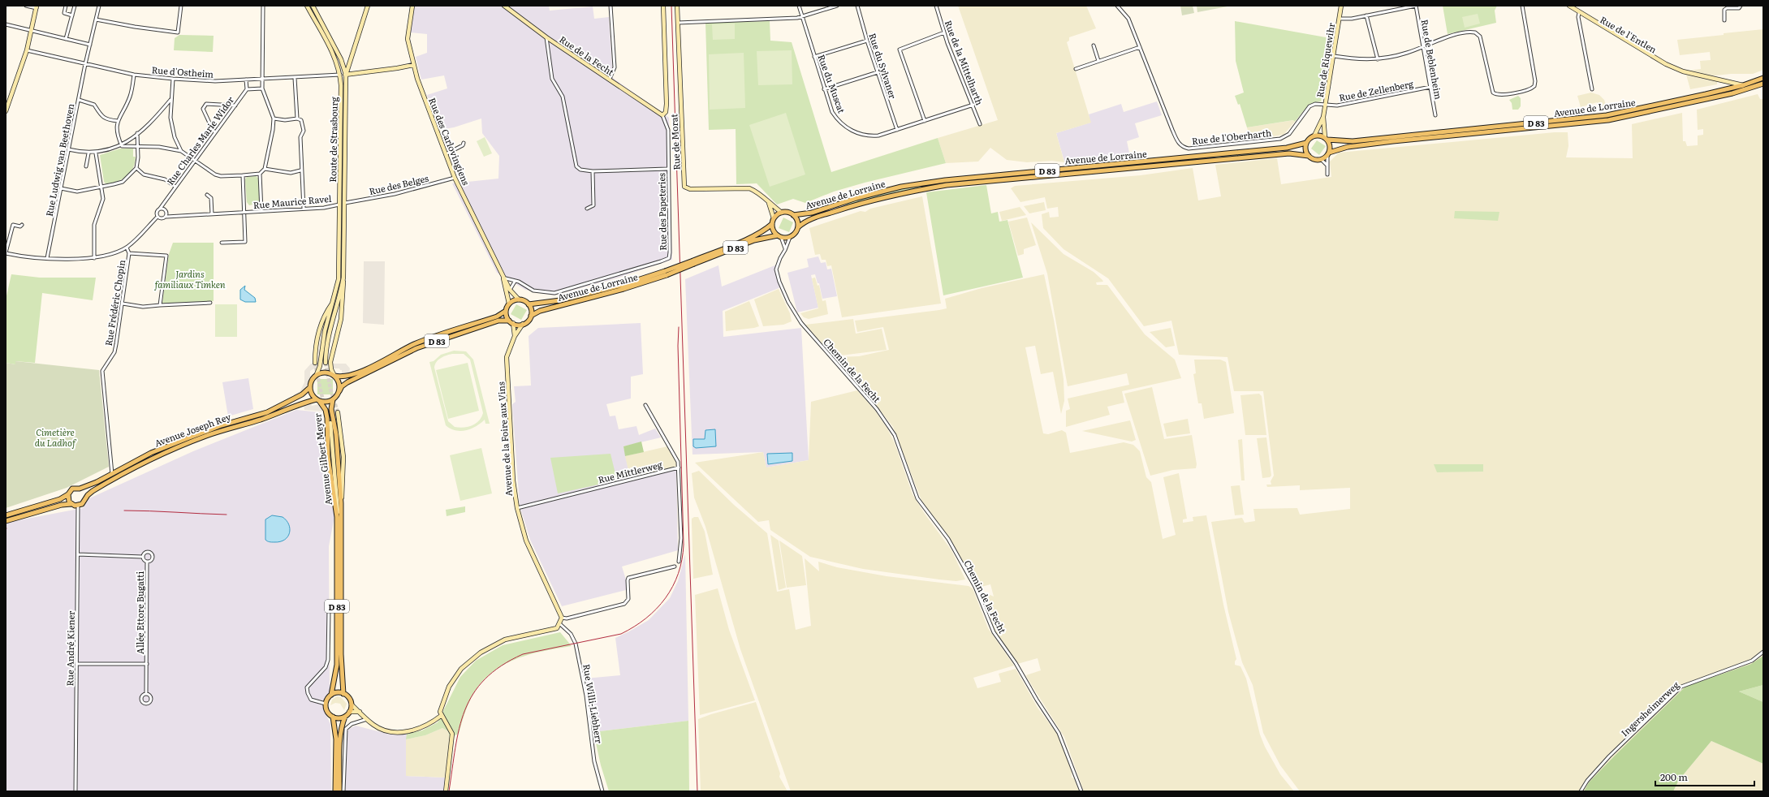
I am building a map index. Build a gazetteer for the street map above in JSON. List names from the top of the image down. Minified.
{"streets":{"main road":["Avenue de Lorraine","D 83","Avenue Joseph Rey","Avenue Gilbert Meyer"],"street":["Rue de l'Entlen","Rue de la Fecht","Rue de Beblenheim","Rue de Riquewihr","Rue de la Mittelharth","Rue du Sylvaner","Rue d'Ostheim","Rue du Muscat","Rue de Zellenberg","Rue de l'Oberharth","Route de Strasbourg","Rue Charles Marie Widor","Rue des Carlovingiens","Rue de Morat","Rue Ludwig van Beethoven","Rue des Belges","Rue Maurice Ravel","Rue des Papeteries","Rue Frédéric Chopin","Chemin de la Fecht","Avenue de la Foire aux Vins","Rue Mittlerweg","Allée Ettore Bugatti","Rue André Kiener","Rue Willi-Liebherr","Ingersheimerweg"]},"crossings":[["Rue de l'Entlen","Avenue de Lorraine"],["Rue de la Fecht","Rue des Papeteries"],["Rue de Beblenheim","Rue de Zellenberg"],["Rue de Riquewihr","Rue de Zellenberg"],["Rue de Riquewihr","Avenue de Lorraine"],["Rue de Riquewihr","Rue de l'Oberharth"],["Rue de la Mittelharth","Rue du Muscat"],["Rue du Sylvaner","Rue du Muscat"],["Rue d'Ostheim","Route de Strasbourg"],["Rue d'Ostheim","Rue Ludwig van Beethoven"],["Rue de Zellenberg","Rue de l'Oberharth"],["Avenue de Lorraine","D 83"],["Avenue de Lorraine","Rue des Carlovingiens"],["Avenue de Lorraine","Rue de Morat"],["Avenue de Lorraine","Chemin de la Fecht"],["Avenue de Lorraine","Avenue de la Foire aux Vins"],["D 83","Route de Strasbourg"],["D 83","Rue des Carlovingiens"],["D 83","Avenue Joseph Rey"],["D 83","Avenue de la Foire aux Vins"],["D 83","Avenue Gilbert Meyer"],["Route de Strasbourg","Rue des Belges"],["Route de Strasbourg","Rue Maurice Ravel"],["Route de Strasbourg","Avenue Joseph Rey"],["Route de Strasbourg","Avenue Gilbert Meyer"],["Rue Charles Marie Widor","Rue Maurice Ravel"],["Rue des Carlovingiens","Rue des Belges"],["Rue des Carlovingiens","Rue des Papeteries"],["Rue des Carlovingiens","Avenue de la Foire aux Vins"],["Rue de Morat","Chemin de la Fecht"],["Rue Frédéric Chopin","Avenue Joseph Rey"],["Avenue Joseph Rey","Avenue Gilbert Meyer"],["Avenue Joseph Rey","Rue André Kiener"],["Avenue de la Foire aux Vins","Rue Mittlerweg"],["Allée Ettore Bugatti","Rue André Kiener"]],"parks":["Jardins familiaux Timken","Cimetière du Ladhof"],"scale_bar":"200 m"}
